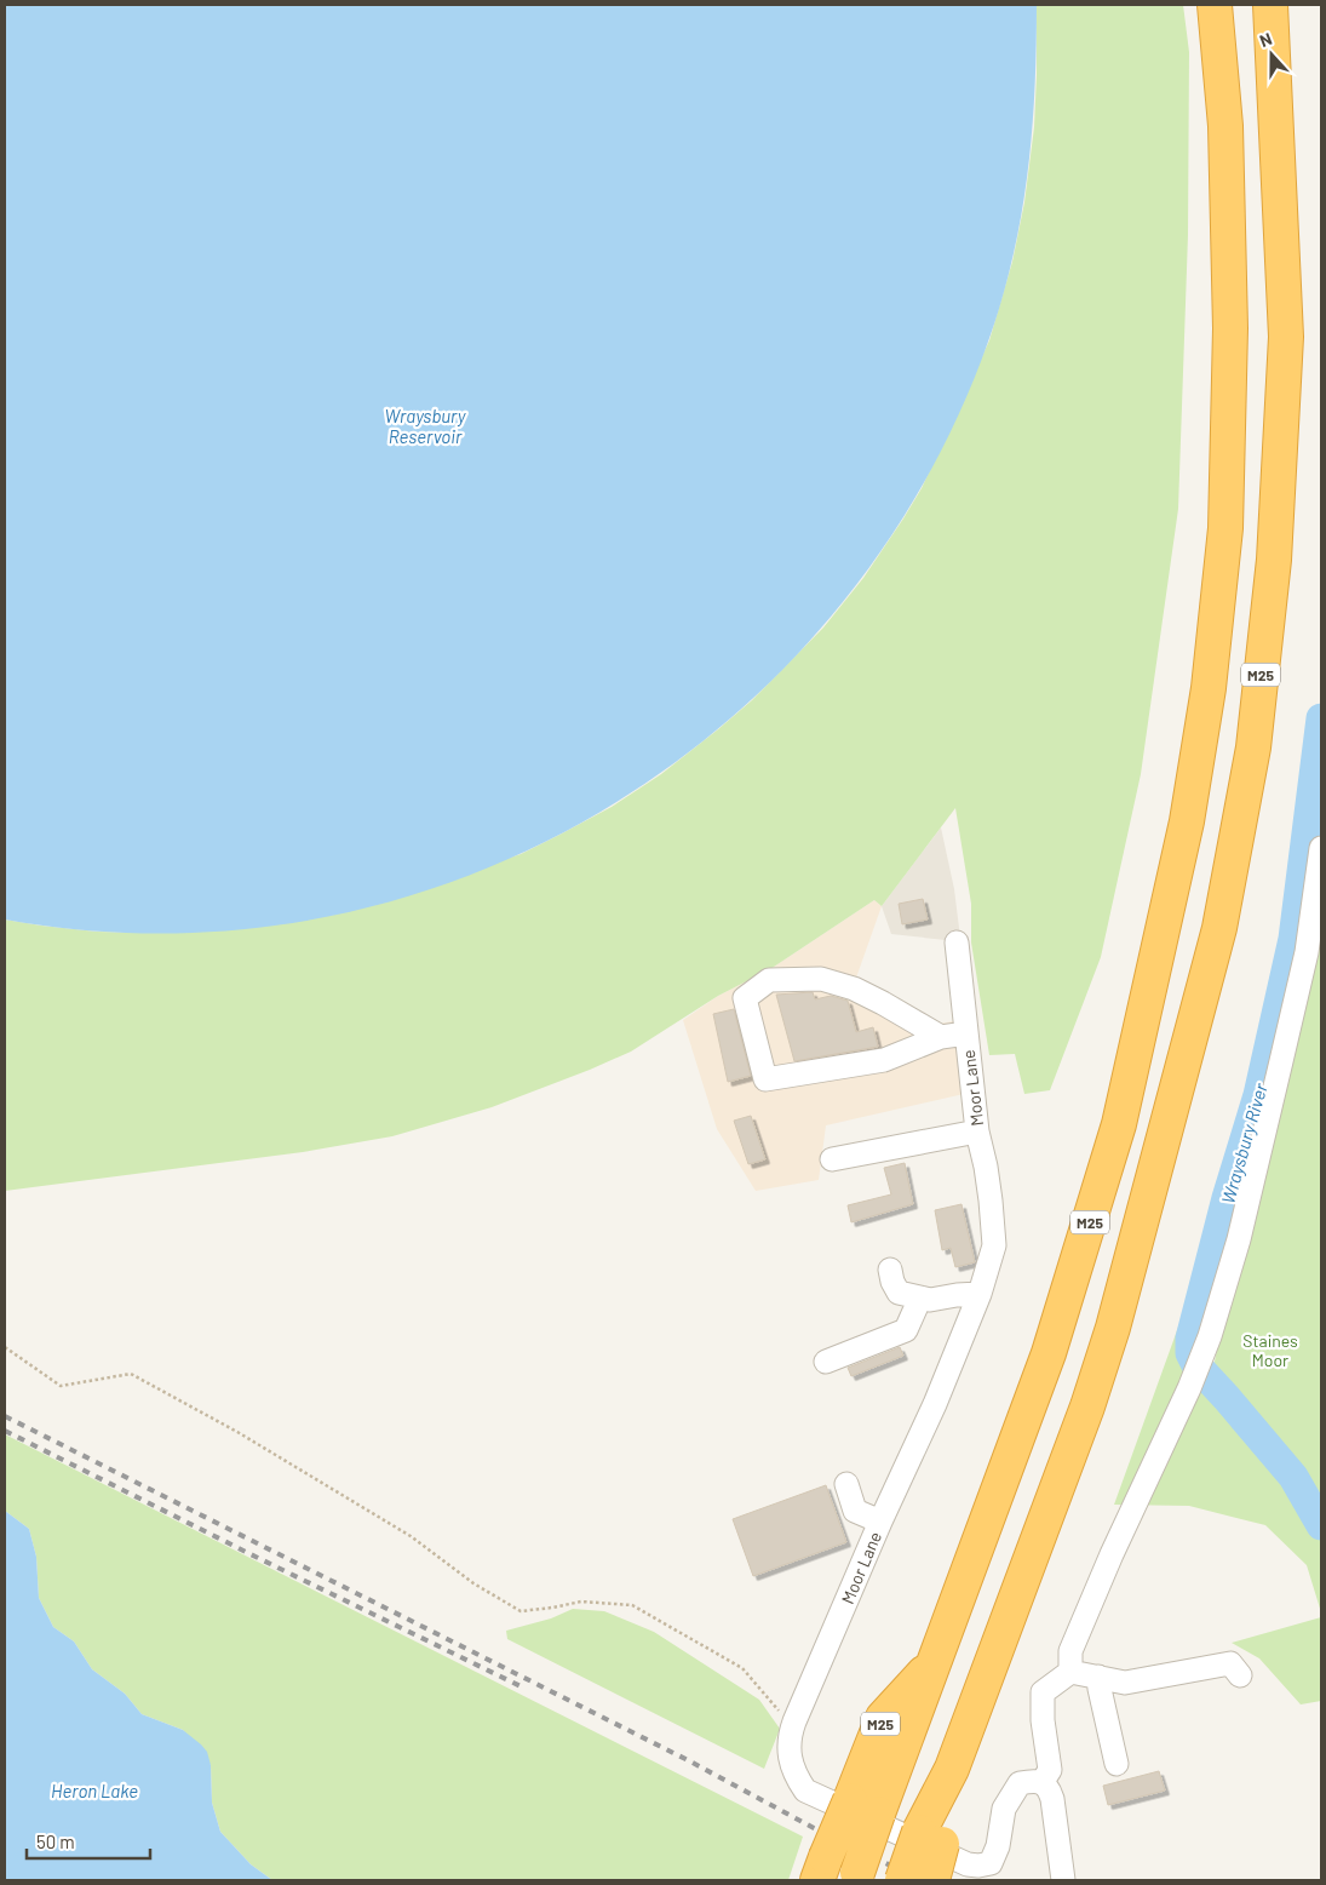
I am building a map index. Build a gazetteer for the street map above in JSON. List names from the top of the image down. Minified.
{"streets":{"highway":["M25"],"street":["Moor Lane"]},"water":["Wraysbury Reservoir","Wraysbury River","Heron Lake"],"parks":["Staines Moor"],"scale_bar":"50 m","north":"top"}
